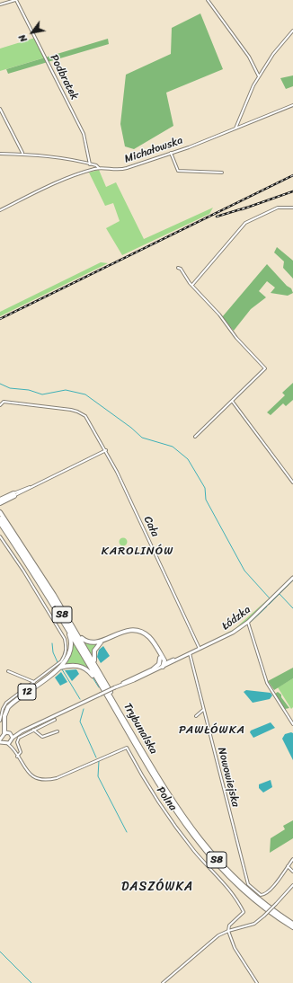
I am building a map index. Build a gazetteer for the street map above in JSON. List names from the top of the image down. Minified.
{"streets":{"highway":["S8","12","Trybunalska"],"main road":["Łódzka"],"street":["Podbratek","Michałowska","Cała","Nowowiejska","Polna"]},"crossings":[["Cała","Łódzka"],["Łódzka","12"],["Łódzka","Nowowiejska"],["12","Trybunalska"]],"districts":["KAROLINÓW","PAWŁÓWKA","DASZÓWKA"],"north":"bottom left"}
